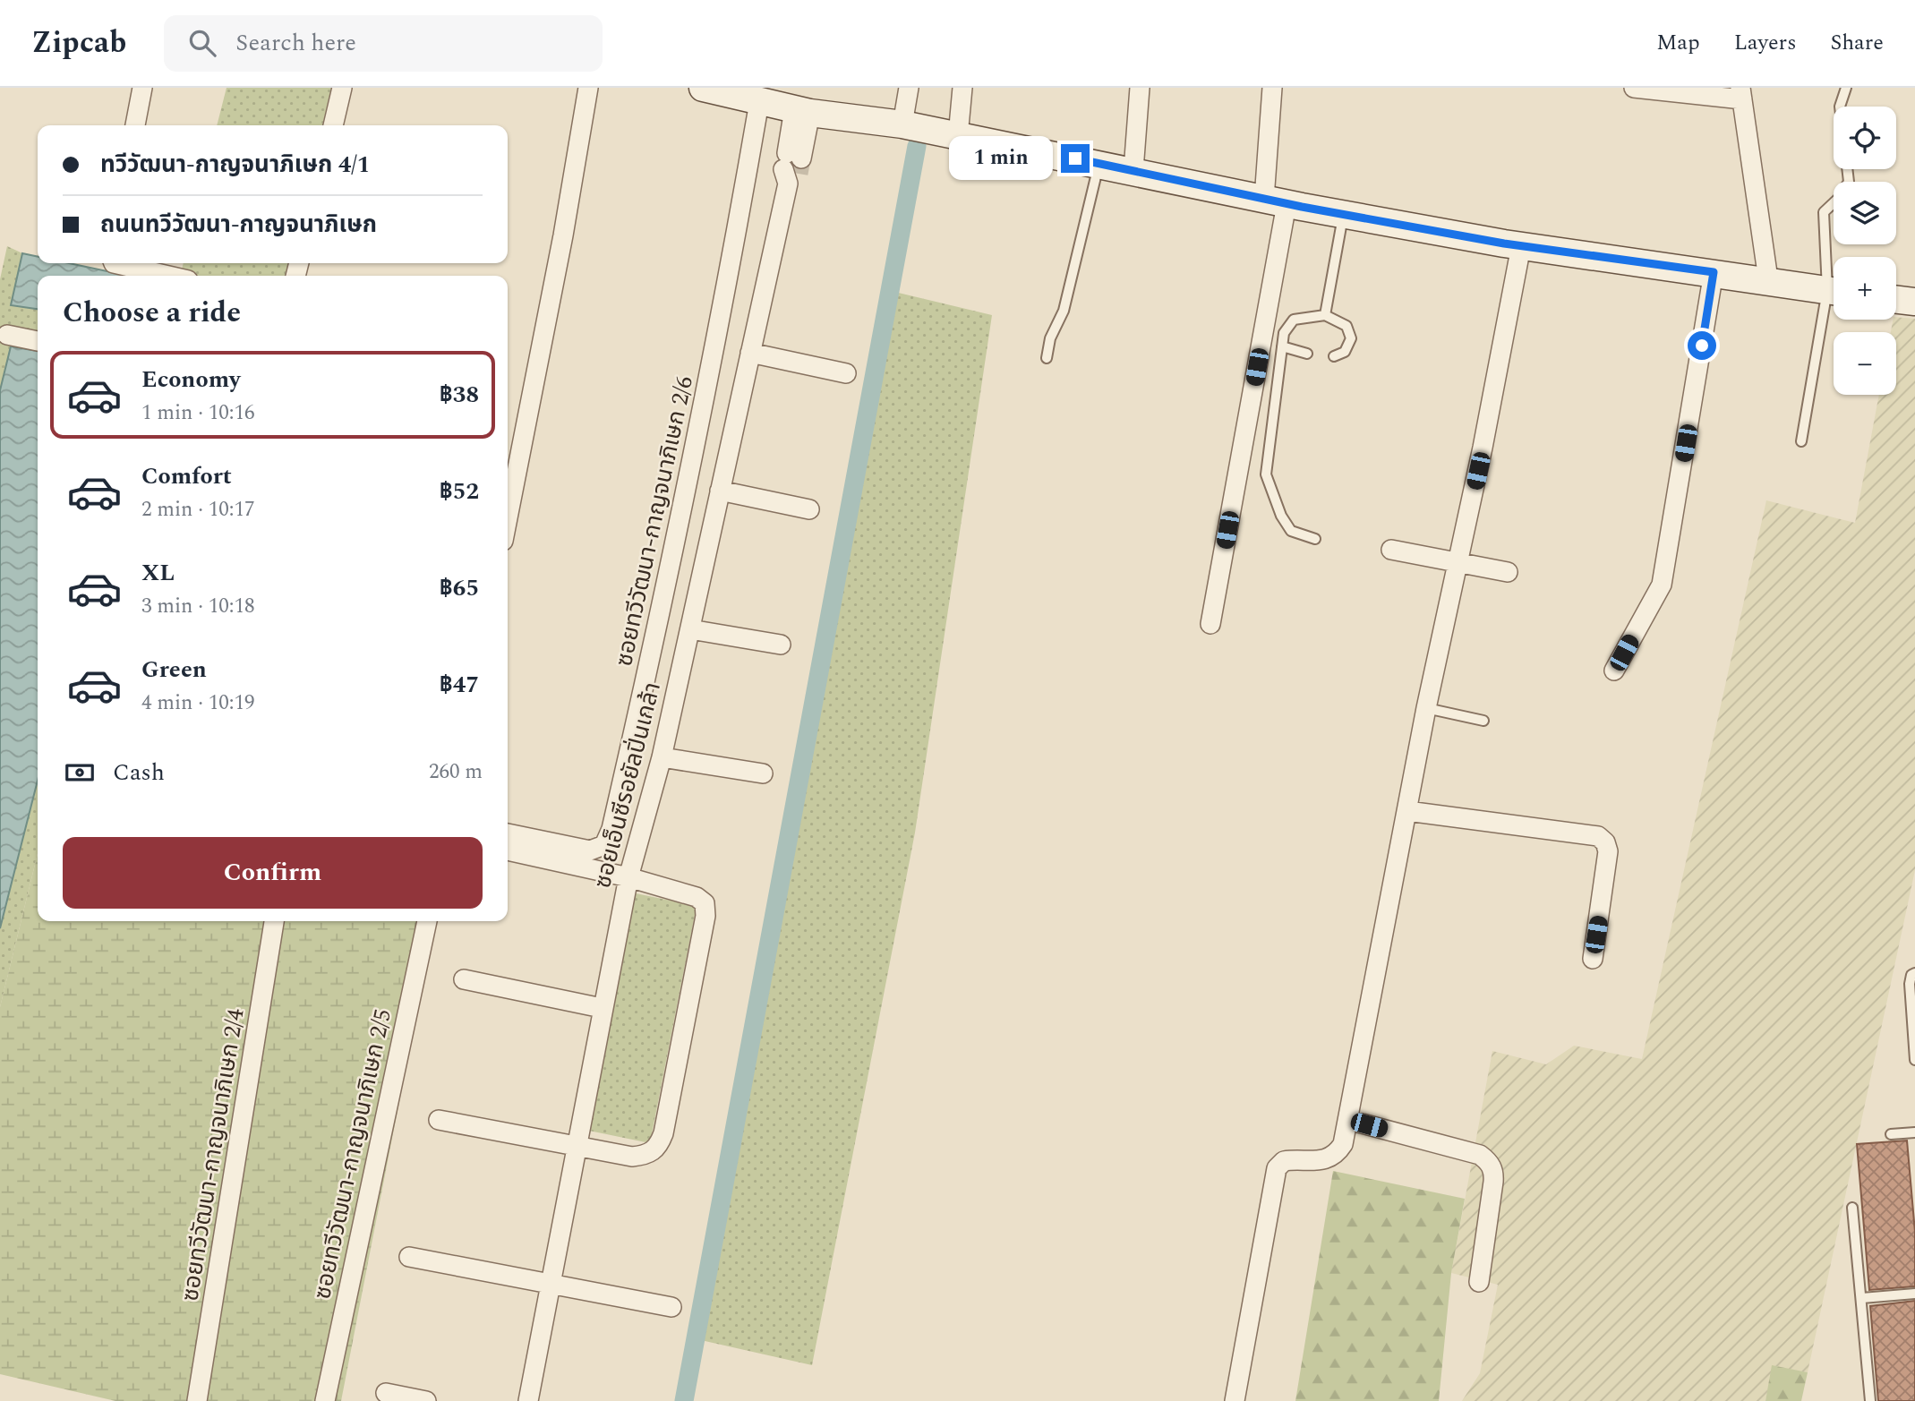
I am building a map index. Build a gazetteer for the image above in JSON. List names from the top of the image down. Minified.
{"streets":{"street":["ซอยทวีวัฒนา-กาญจนาภิเษก 2/6","ซอยเอ็นซีรอยัลปิ่นเกล้า","ซอยทวีวัฒนา-กาญจนาภิเษก 2/5","ซอยทวีวัฒนา-กาญจนาภิเษก 2/4"]},"page":{"header":"Zipcab","search":"Search here","nav":["Map","Layers","Share"],"map_buttons":["+","−"],"banner":["ทวีวัฒนา-กาญจนาภิเษก 4/1","ถนนทวีวัฒนา-กาญจนาภิเษก"],"bubble":"1 min","heading":"Choose a ride","list":[{"name":"Economy","note":"1 min · 10:16","value":"฿38"},{"name":"Comfort","note":"2 min · 10:17","value":"฿52"},{"name":"XL","note":"3 min · 10:18","value":"฿65"},{"name":"Green","note":"4 min · 10:19","value":"฿47"}],"pay":["Cash","260 m"],"buttons":"Confirm"}}
